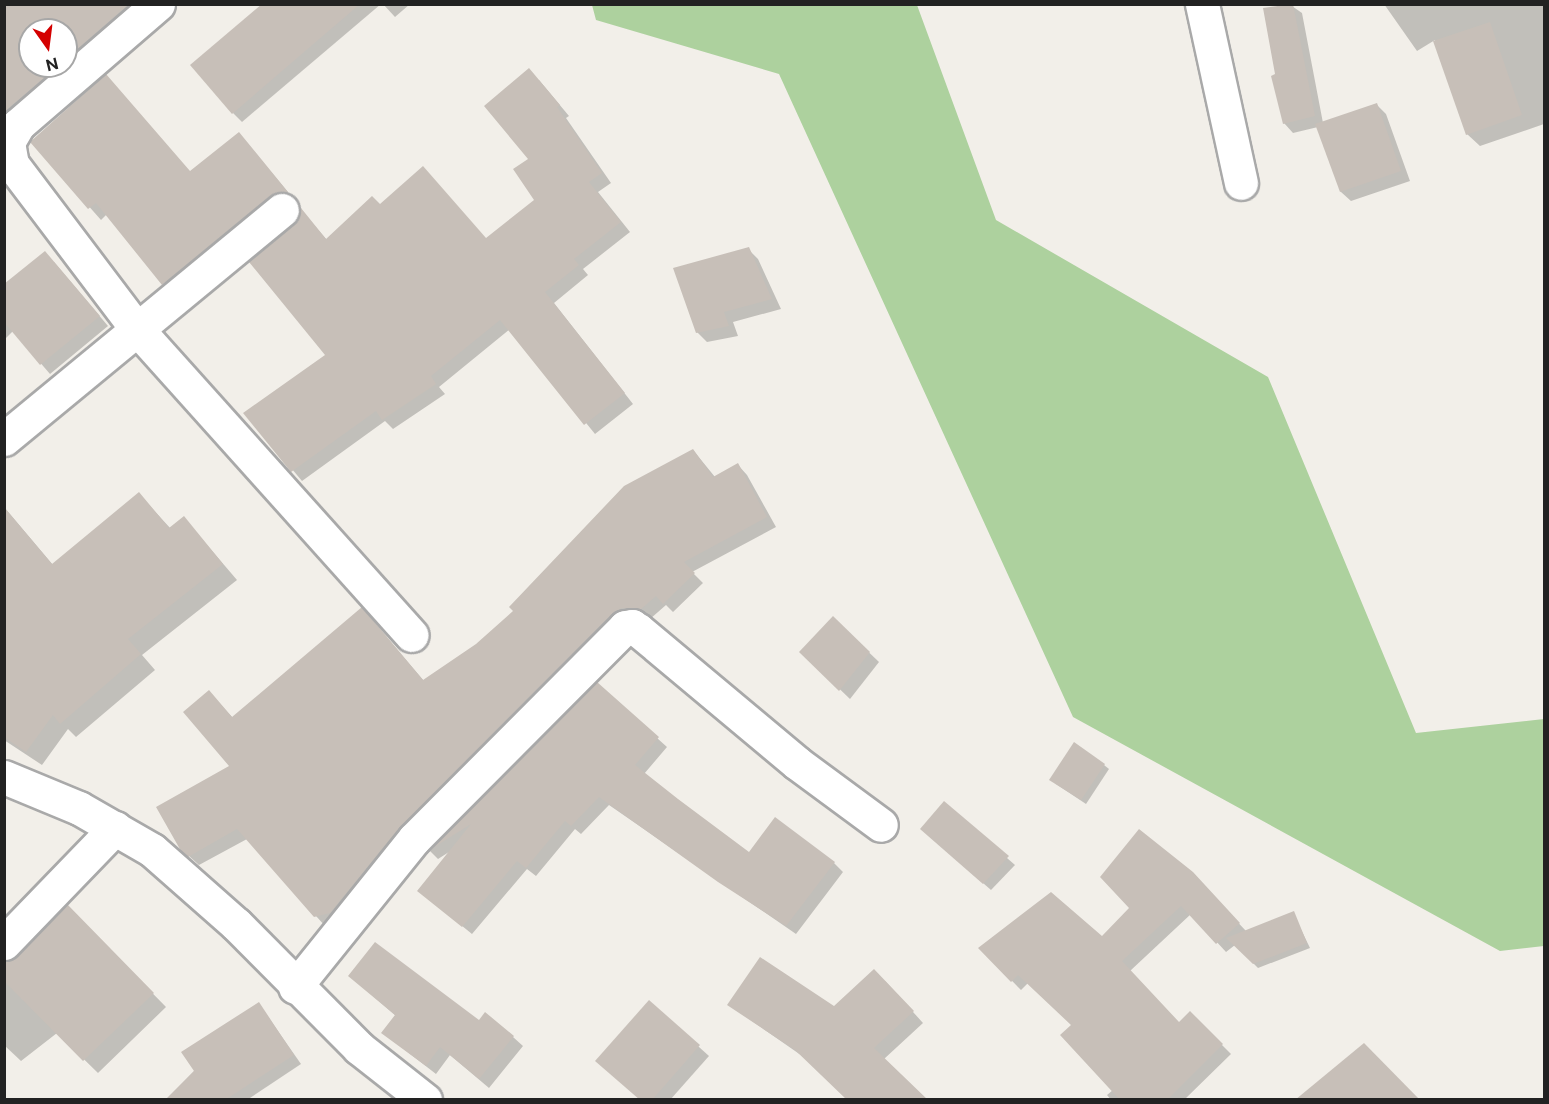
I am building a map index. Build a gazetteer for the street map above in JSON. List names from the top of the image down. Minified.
{"north":"bottom"}
